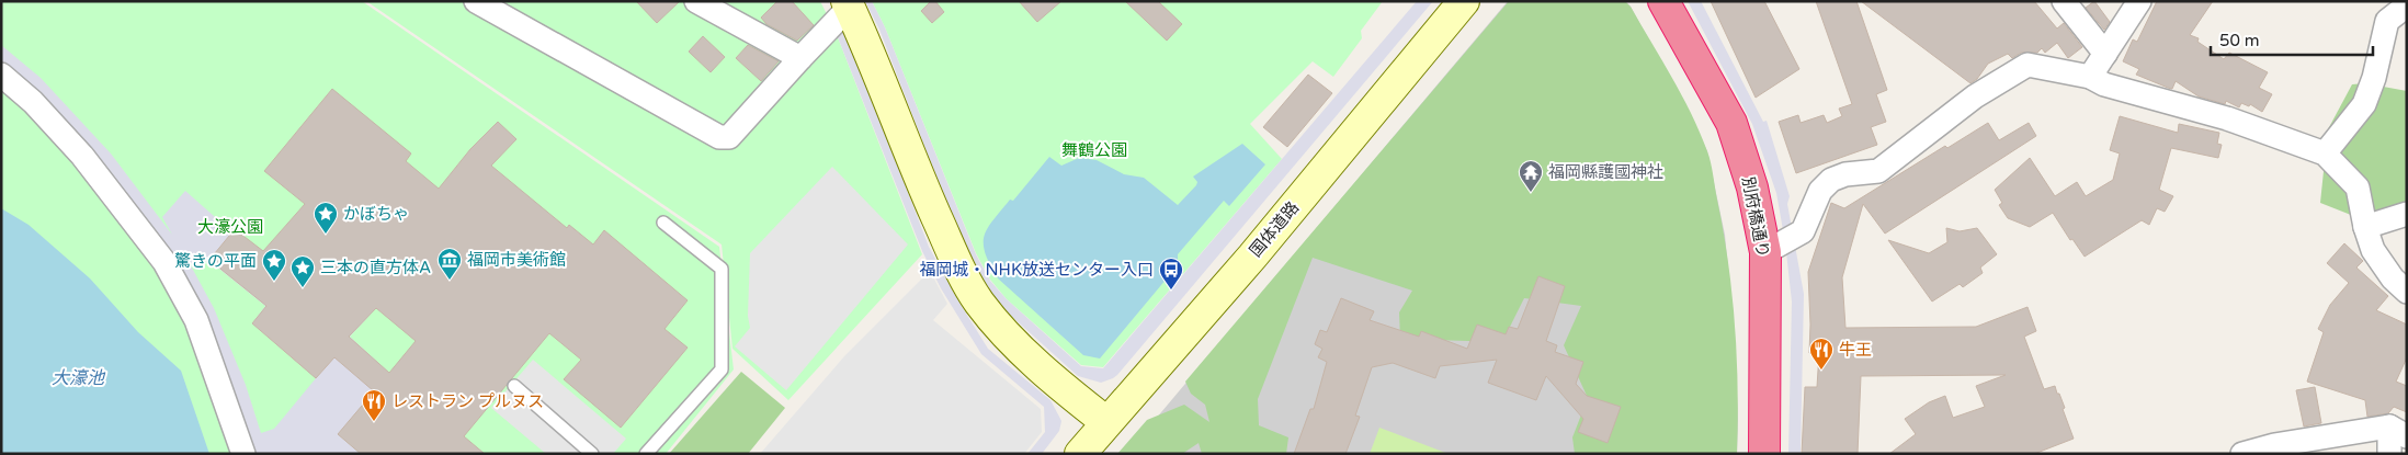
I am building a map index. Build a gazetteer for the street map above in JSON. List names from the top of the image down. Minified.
{"streets":{"highway":["別府橋通り"],"street":["国体道路"]},"water":["大濠池"],"parks":["舞鶴公園","大濠公園"],"places":{"temple":["福岡縣護國神社"],"place":["かぼちゃ","驚きの平面","三本の直方体A"],"museum":["福岡市美術館"],"bus stop":["福岡城・NHK放送センター入口"],"restaurant":["牛王","レストラン プルヌス"]},"scale_bar":"50 m"}
